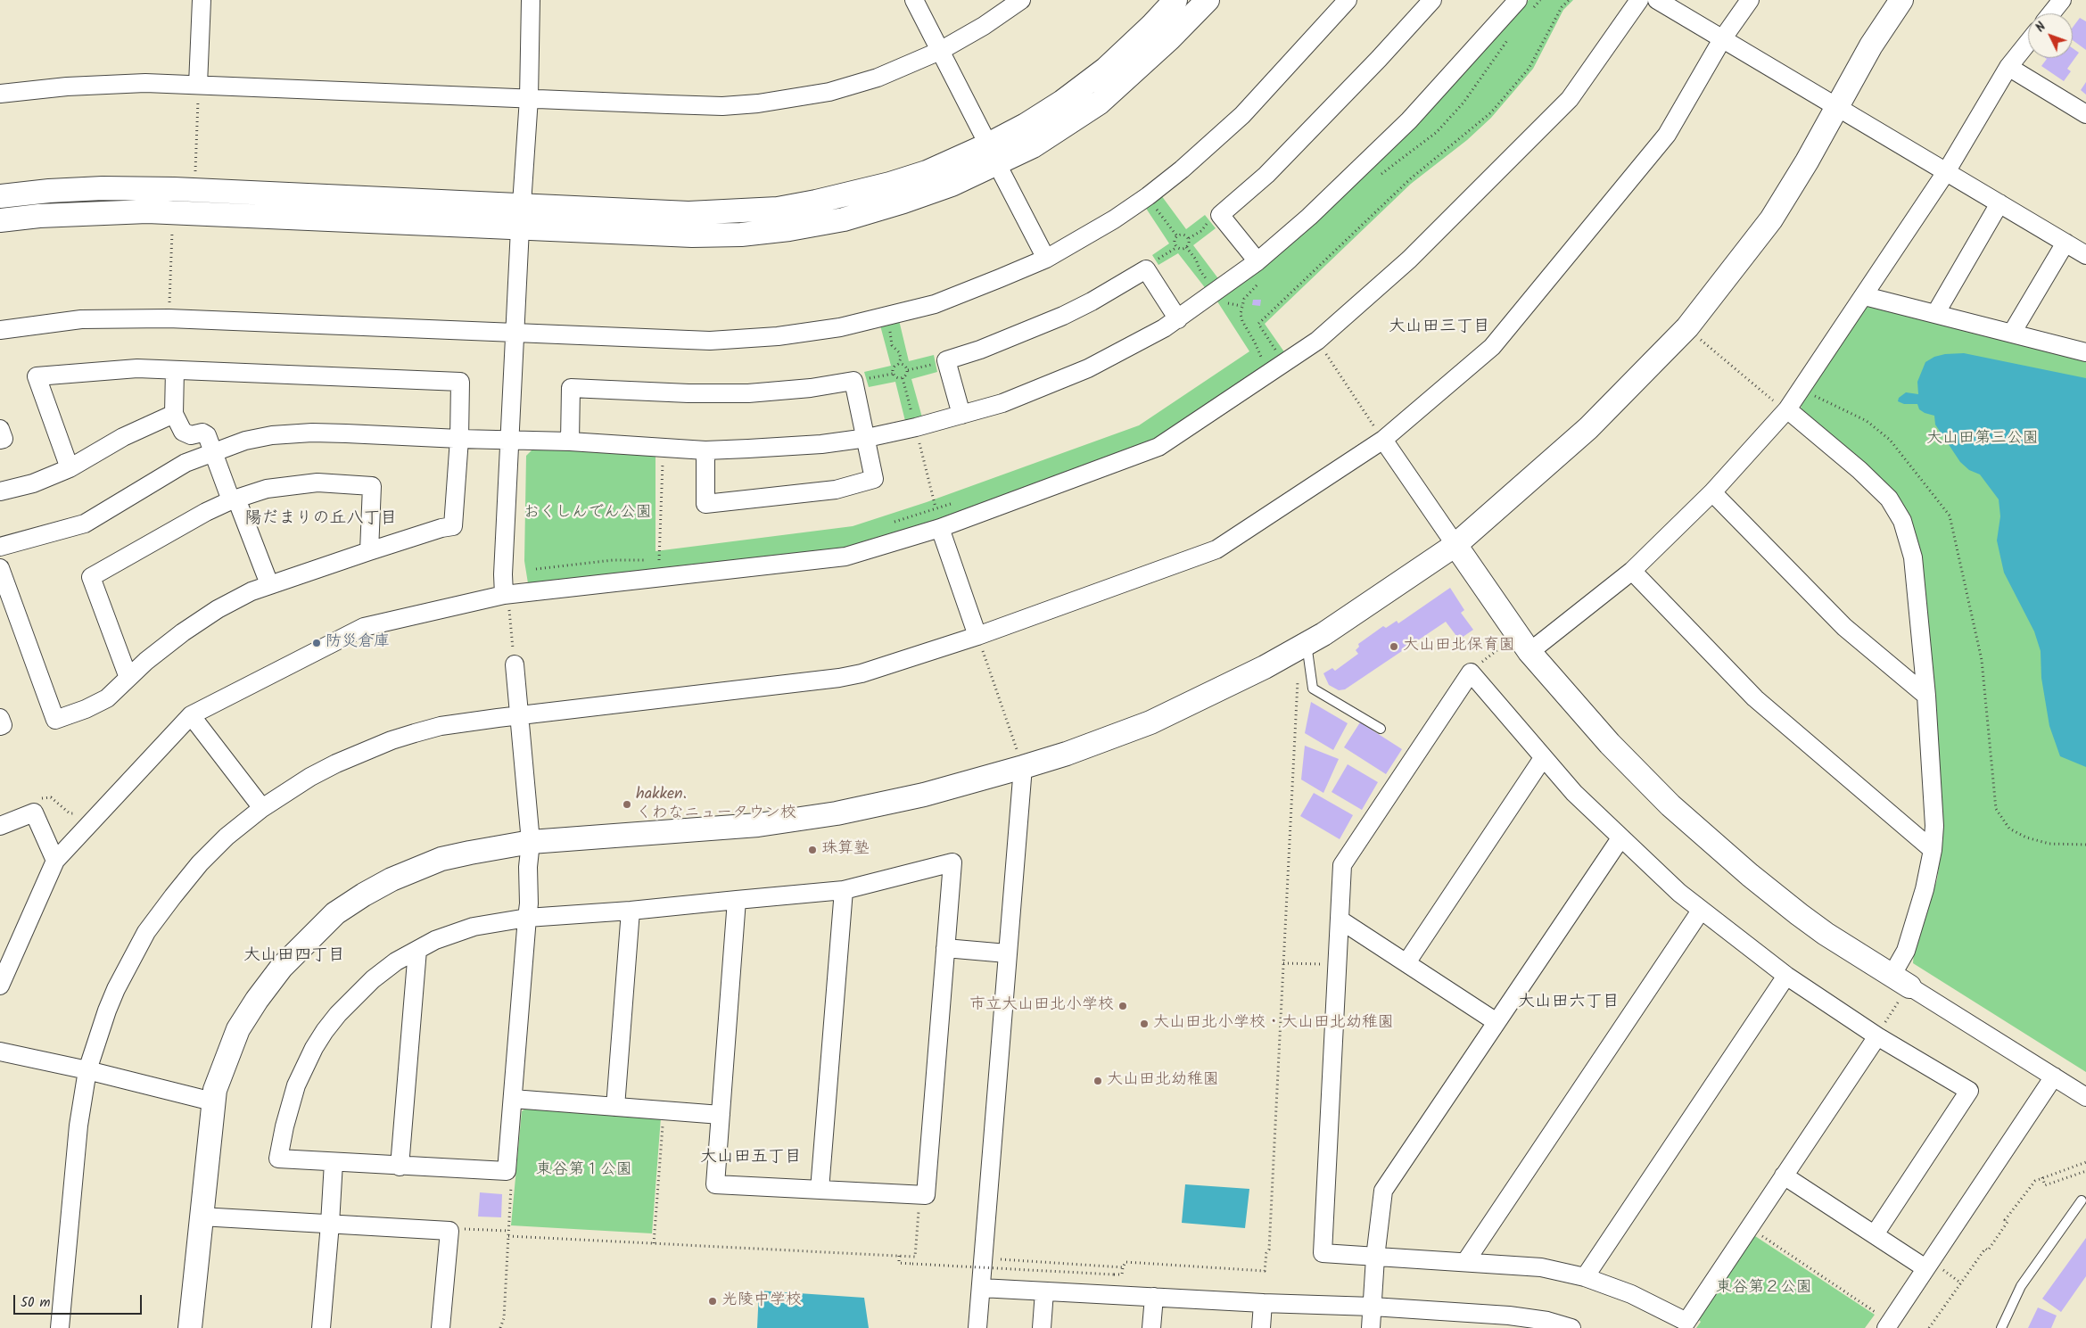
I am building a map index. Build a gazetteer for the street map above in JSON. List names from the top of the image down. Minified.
{"districts":["大山田三丁目","陽だまりの丘八丁目","大山田四丁目","大山田六丁目","大山田五丁目"],"parks":["大山田第三公園","おくしんでん公園","東谷第１公園","東谷第２公園"],"places":["防災倉庫","大山田北保育園","hakken. くわなニュータウン校","珠算塾","市立大山田北小学校","大山田北小学校・大山田北幼稚園","大山田北幼稚園","光陵中学校"],"scale_bar":"50 m","north":"top left"}
